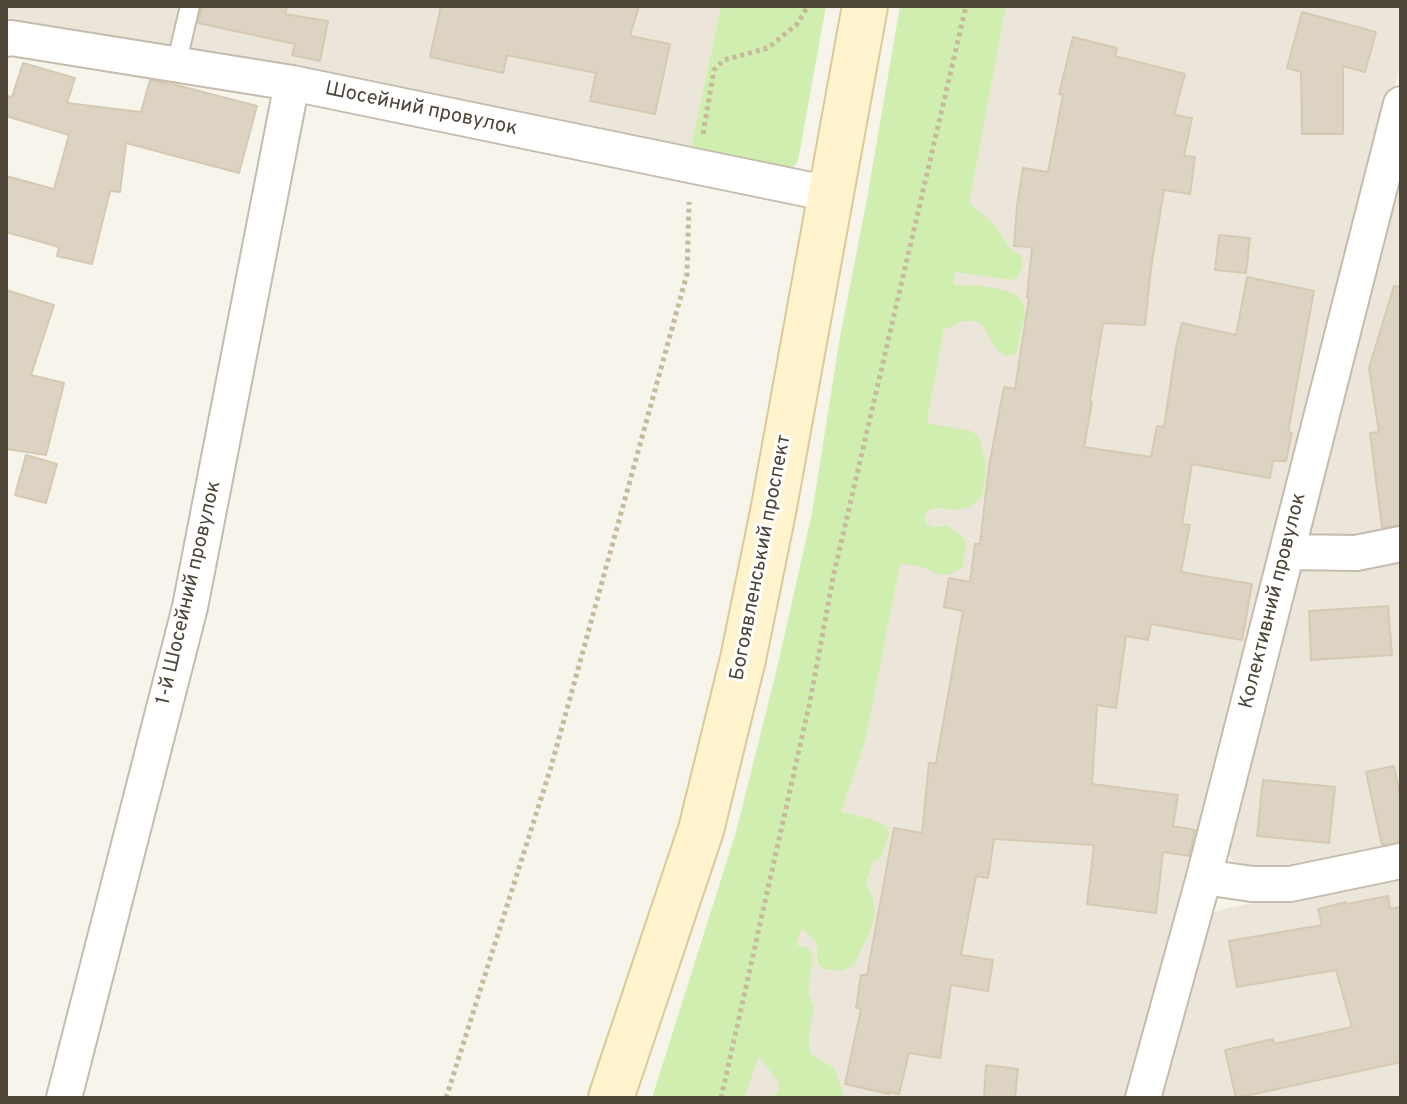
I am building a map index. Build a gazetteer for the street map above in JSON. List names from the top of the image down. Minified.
{"streets":{"main road":["Богоявленський проспект"],"street":["Шосейний провулок","1-й Шосейний провулок","Колективний провулок"]},"crossings":[["Шосейний провулок","Богоявленський проспект"],["Шосейний провулок","1-й Шосейний провулок"]]}
